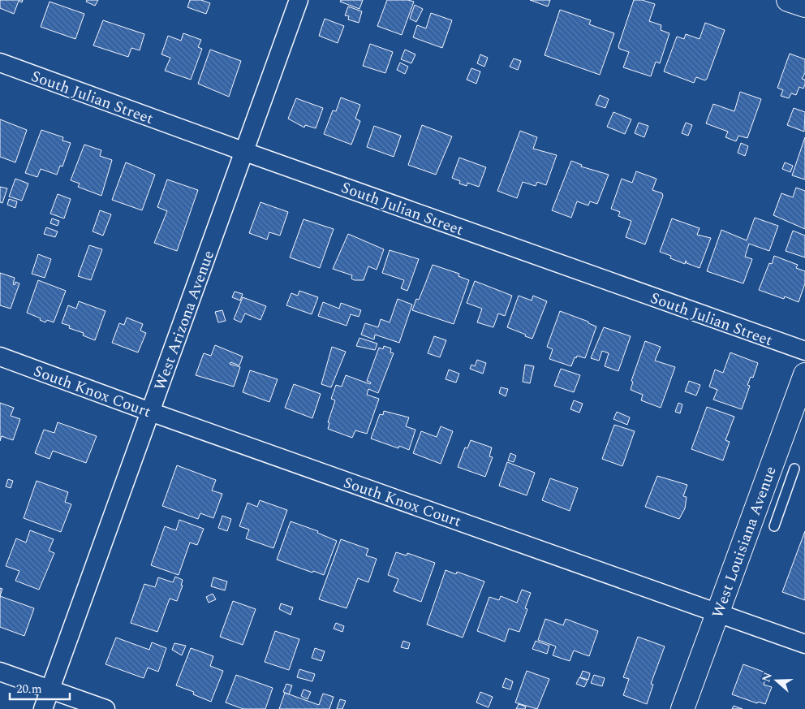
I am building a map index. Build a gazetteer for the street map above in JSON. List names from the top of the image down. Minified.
{"streets":{"street":["South Julian Street","West Arizona Avenue","South Knox Court","West Louisiana Avenue"]},"crossings":[["South Julian Street","West Arizona Avenue"],["West Arizona Avenue","South Knox Court"],["South Knox Court","West Louisiana Avenue"]],"scale_bar":"20 m","north":"left"}
